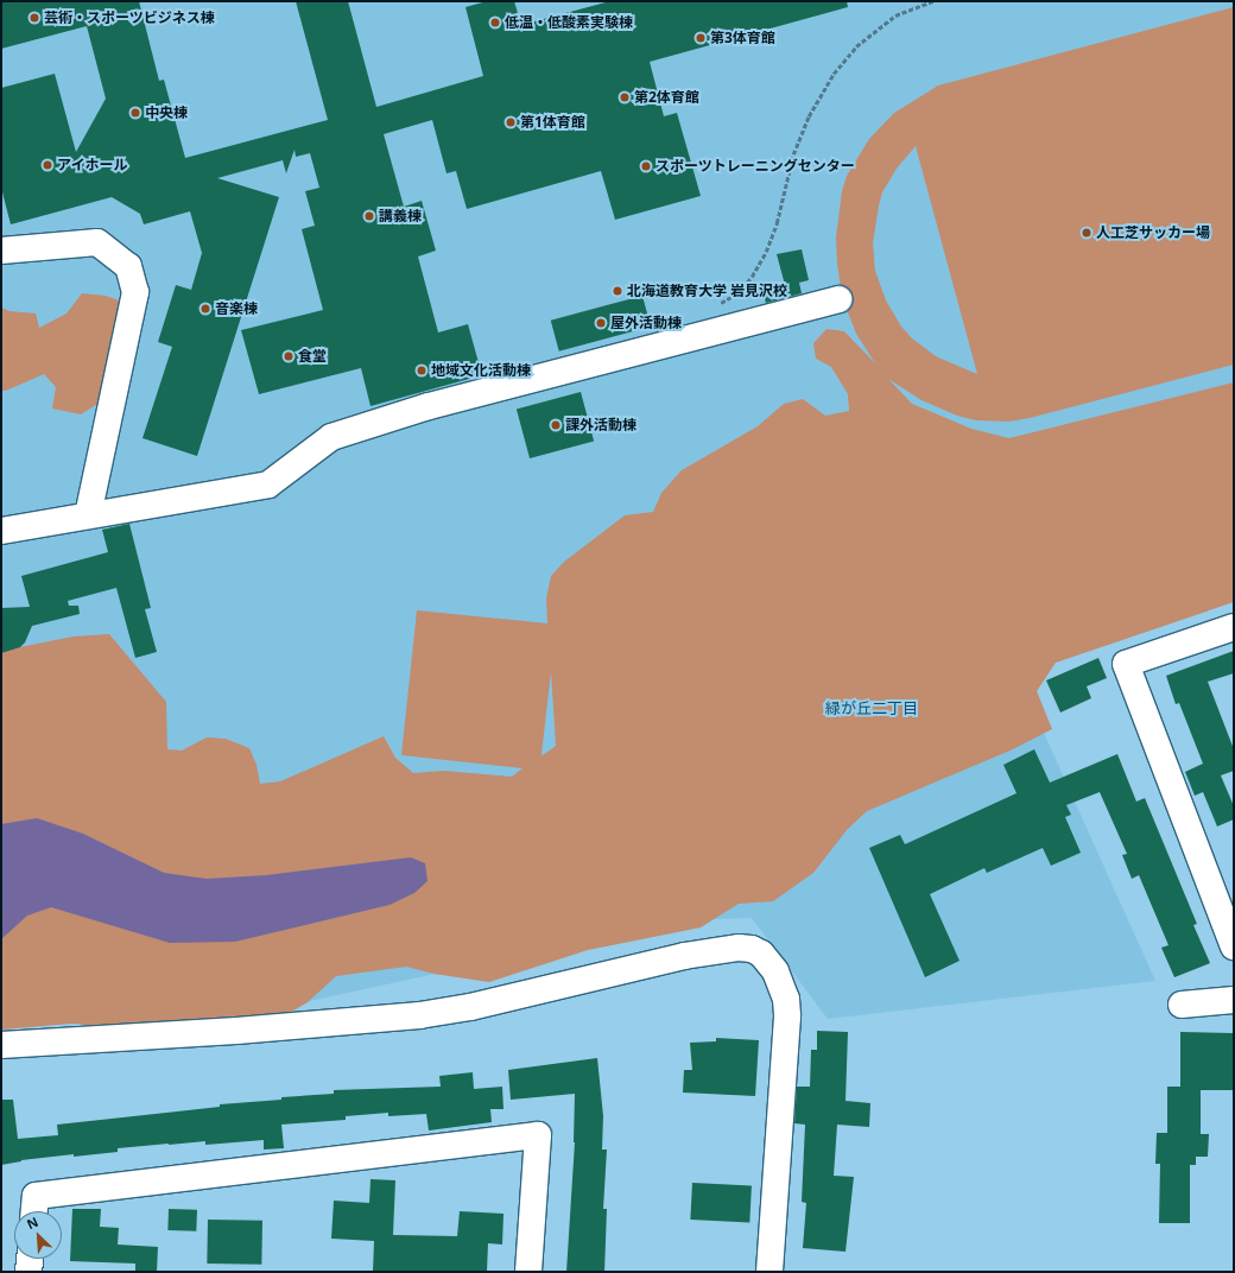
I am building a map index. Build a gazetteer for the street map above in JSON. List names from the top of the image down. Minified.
{"districts":["緑が丘二丁目"],"places":["芸術・スポーツビジネス棟","低温・低酸素実験棟","第3体育館","第2体育館","中央棟","第1体育館","アイホール","スポーツトレーニングセンター","講義棟","人工芝サッカー場","北海道教育大学 岩見沢校","音楽棟","屋外活動棟","食堂","地域文化活動棟","課外活動棟"],"north":"top left"}
